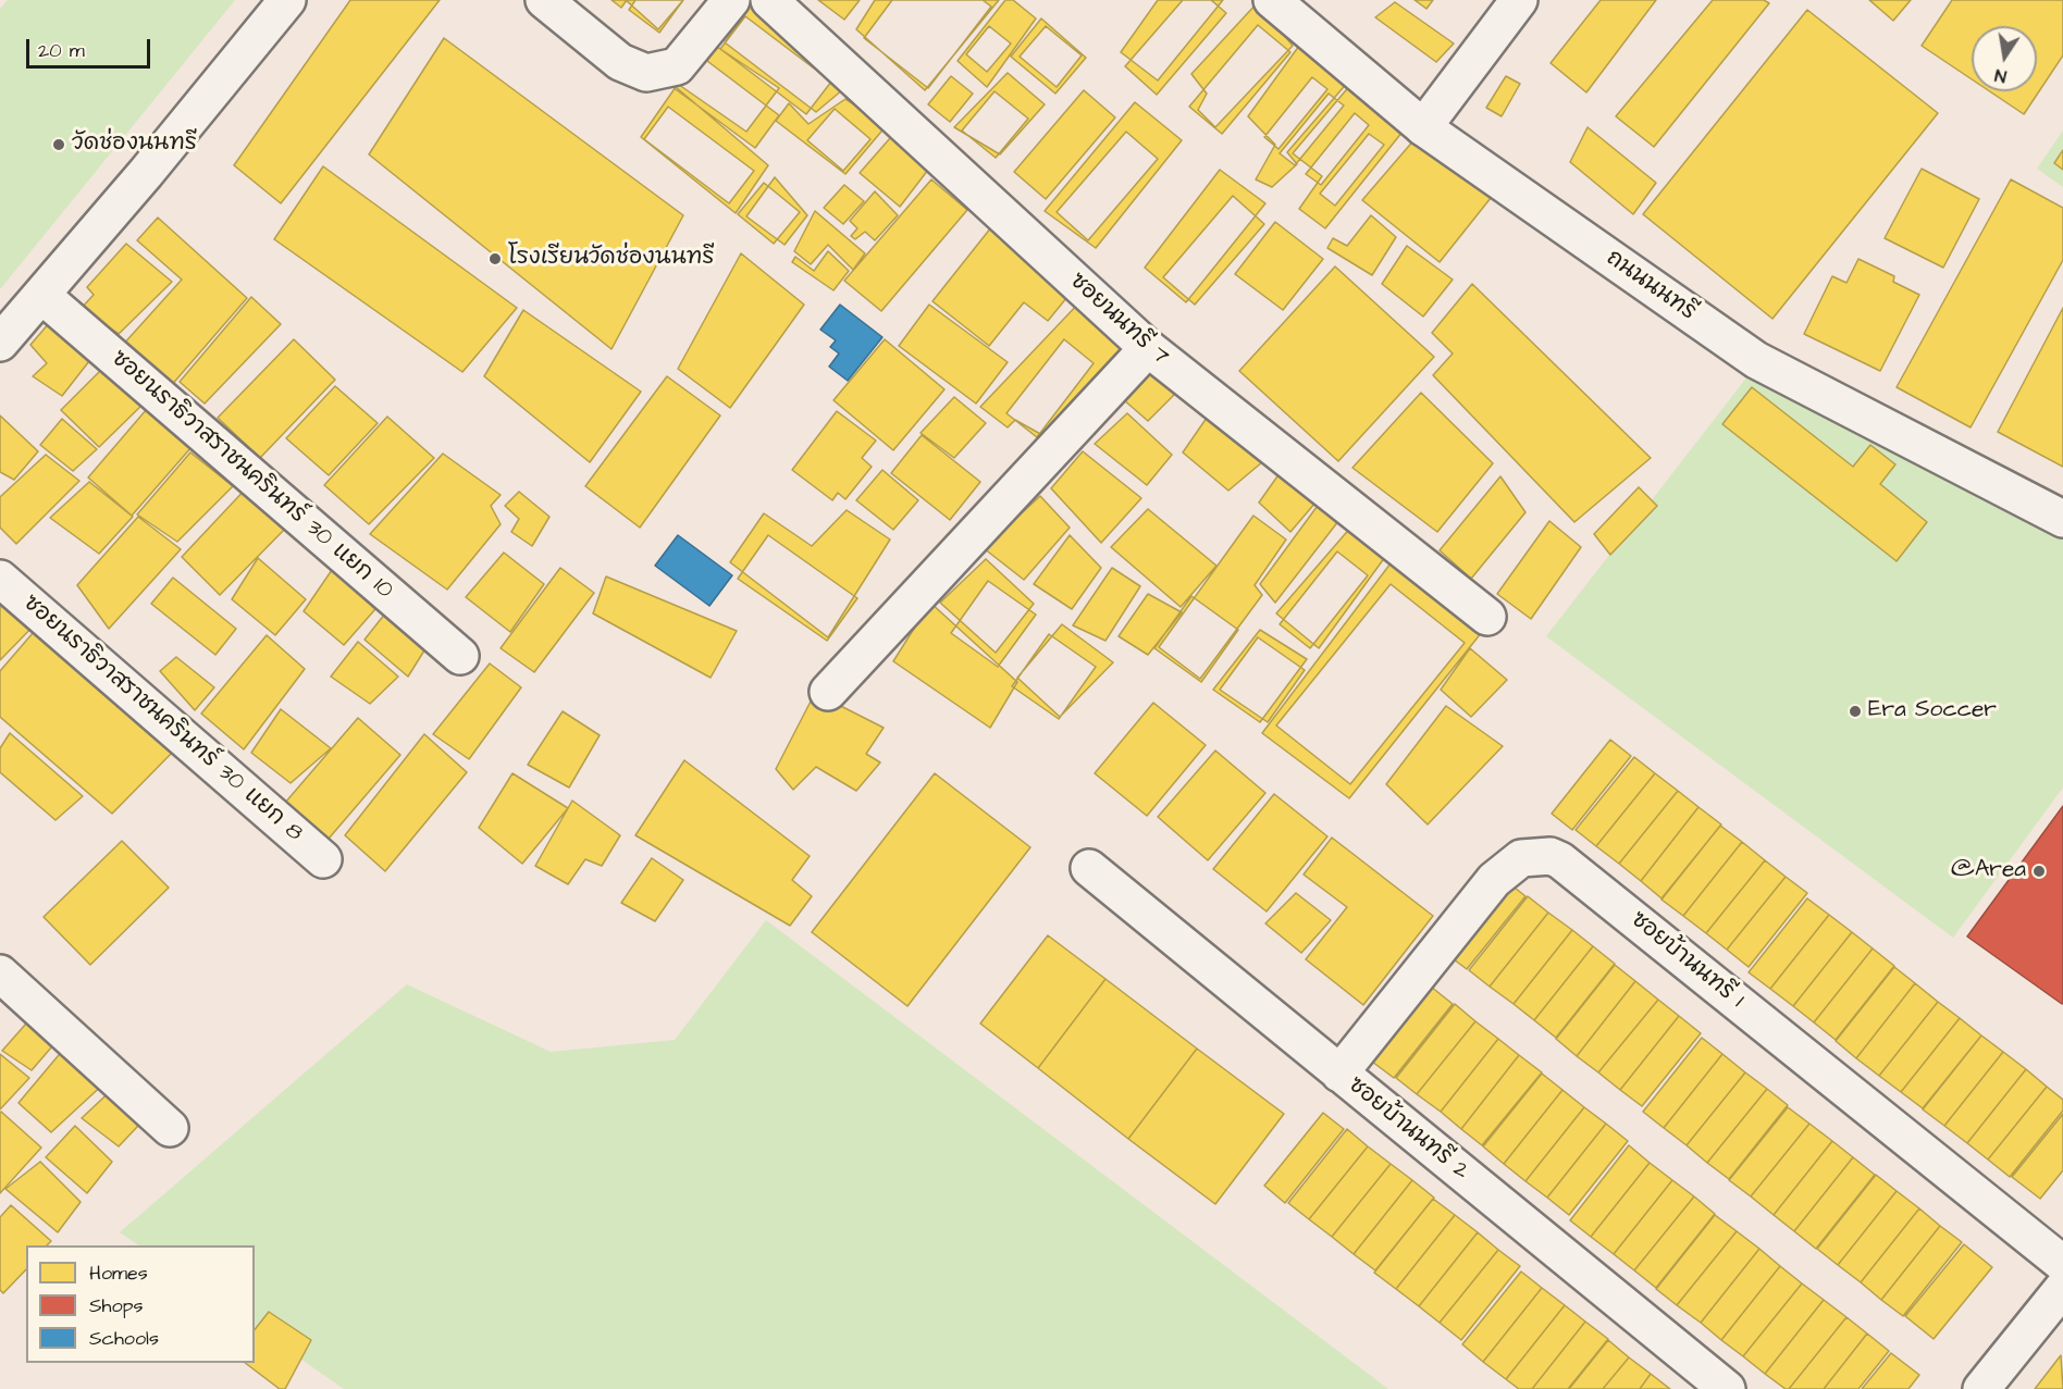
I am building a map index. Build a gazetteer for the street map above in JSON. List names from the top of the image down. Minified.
{"streets":{"street":["ถนนนนทรี","ซอยนนทรี 7","ซอยนราธิวาสราชนครินทร์ 30 แยก 10","ซอยนราธิวาสราชนครินทร์ 30 แยก 8","ซอยบ้านนทรี 1","ซอยบ้านนทรี 2"]},"crossings":[["ซอยบ้านนทรี 1","ซอยบ้านนทรี 2"]],"places":["วัดช่องนนทรี","โรงเรียนวัดช่องนนทรี","Era Soccer","@Area"],"legend":["Homes","Shops","Schools"],"scale_bar":"20 m","north":"bottom"}
